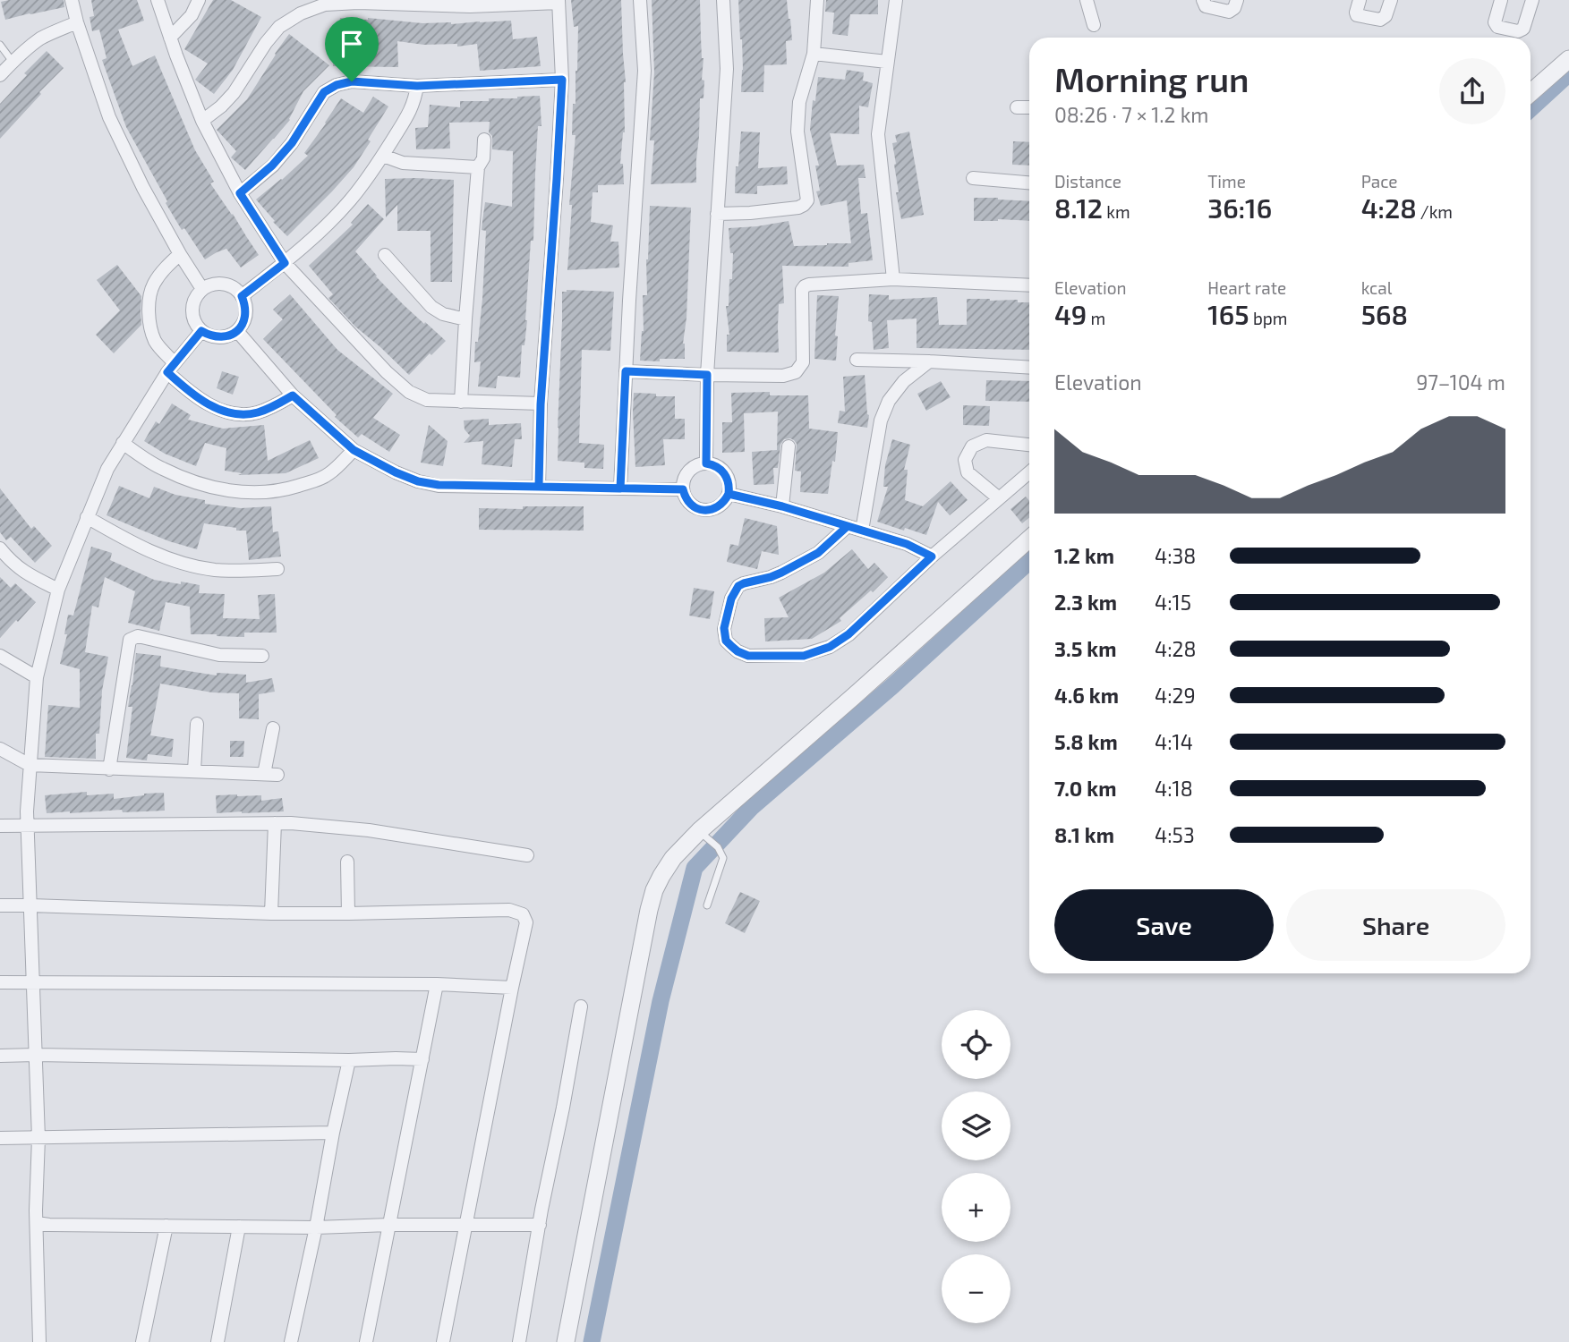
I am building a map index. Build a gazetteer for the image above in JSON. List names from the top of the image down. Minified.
{"page":{"heading":["Morning run","08:26 · 7 × 1.2 km"],"stats":[["Distance","8.12 km"],["Time","36:16"],["Pace","4:28 /km"],["Elevation","49 m"],["Heart rate","165 bpm"],["kcal","568"]],"chart":["Elevation","97–104 m"],"list":[{"name":"1.2 km","note":"4:38"},{"name":"2.3 km","note":"4:15"},{"name":"3.5 km","note":"4:28"},{"name":"4.6 km","note":"4:29"},{"name":"5.8 km","note":"4:14"},{"name":"7.0 km","note":"4:18"},{"name":"8.1 km","note":"4:53"}],"buttons":["Save","Share"],"map_buttons":["+","−"]}}
